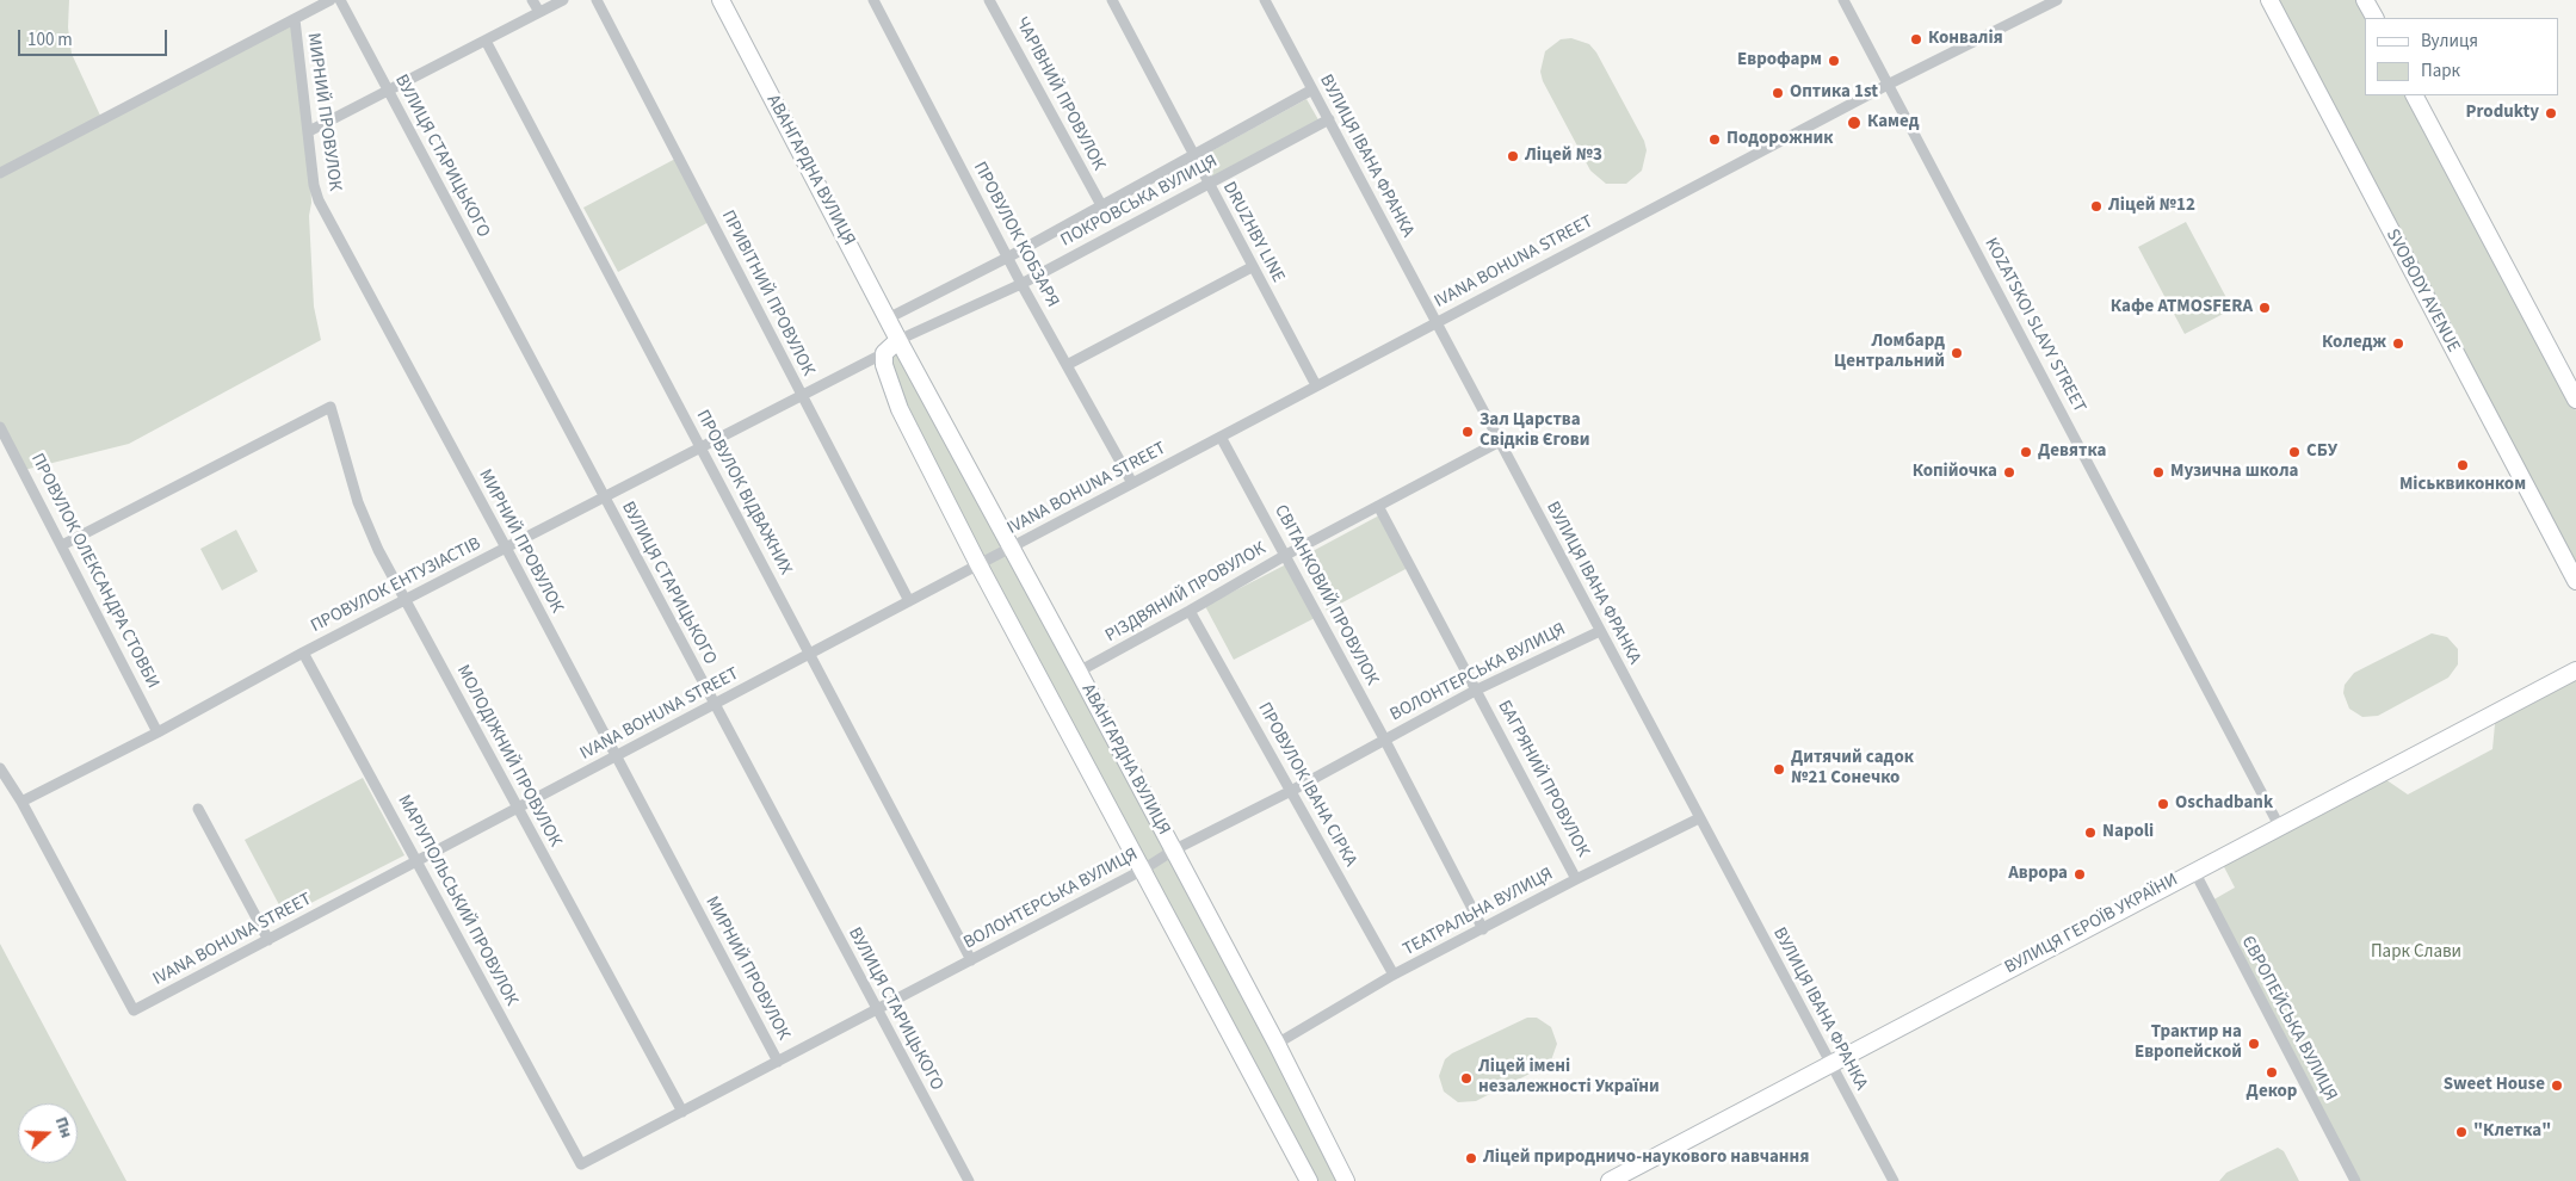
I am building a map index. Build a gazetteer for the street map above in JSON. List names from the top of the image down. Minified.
{"streets":{"street":["ЧАРІВНИЙ ПРОВУЛОК","МИРНИЙ ПРОВУЛОК","ВУЛИЦЯ СТАРИЦЬКОГО","ВУЛИЦЯ ІВАНА ФРАНКА","АВАНГАРДНА ВУЛИЦЯ","ПОКРОВСЬКА ВУЛИЦЯ","DRUZHBY LINE","ПРОВУЛОК КОБЗАРЯ","IVANA BOHUNA STREET","SVOBODY AVENUE","ПРИВІТНИЙ ПРОВУЛОК","KOZATSKOI SLAVY STREET","ПРОВУЛОК ВІДВАЖНИХ","ПРОВУЛОК ОЛЕКСАНДРА СТОВБИ","ПРОВУЛОК ЕНТУЗІАСТІВ","РІЗДВЯНИЙ ПРОВУЛОК","СВІТАНКОВИЙ ПРОВУЛОК","ВОЛОНТЕРСЬКА ВУЛИЦЯ","МОЛОДІЖНИЙ ПРОВУЛОК","БАГРЯНИЙ ПРОВУЛОК","ПРОВУЛОК ІВАНА СІРКА","МАРІУПОЛЬСЬКИЙ ПРОВУЛОК","ТЕАТРАЛЬНА ВУЛИЦЯ","ВУЛИЦЯ ГЕРОЇВ УКРАЇНИ","ЄВРОПЕЙСЬКА ВУЛИЦЯ"]},"crossings":[["ЧАРІВНИЙ ПРОВУЛОК","ПОКРОВСЬКА ВУЛИЦЯ"],["МИРНИЙ ПРОВУЛОК","IVANA BOHUNA STREET"],["МИРНИЙ ПРОВУЛОК","ПРОВУЛОК ЕНТУЗІАСТІВ"],["МИРНИЙ ПРОВУЛОК","ВОЛОНТЕРСЬКА ВУЛИЦЯ"],["ВУЛИЦЯ СТАРИЦЬКОГО","IVANA BOHUNA STREET"],["ВУЛИЦЯ СТАРИЦЬКОГО","ПРОВУЛОК ЕНТУЗІАСТІВ"],["ВУЛИЦЯ СТАРИЦЬКОГО","ВОЛОНТЕРСЬКА ВУЛИЦЯ"],["ВУЛИЦЯ ІВАНА ФРАНКА","ПОКРОВСЬКА ВУЛИЦЯ"],["ВУЛИЦЯ ІВАНА ФРАНКА","IVANA BOHUNA STREET"],["ВУЛИЦЯ ІВАНА ФРАНКА","РІЗДВЯНИЙ ПРОВУЛОК"],["ВУЛИЦЯ ІВАНА ФРАНКА","ВОЛОНТЕРСЬКА ВУЛИЦЯ"],["ВУЛИЦЯ ІВАНА ФРАНКА","ТЕАТРАЛЬНА ВУЛИЦЯ"],["ВУЛИЦЯ ІВАНА ФРАНКА","ВУЛИЦЯ ГЕРОЇВ УКРАЇНИ"],["АВАНГАРДНА ВУЛИЦЯ","ПОКРОВСЬКА ВУЛИЦЯ"],["АВАНГАРДНА ВУЛИЦЯ","IVANA BOHUNA STREET"],["АВАНГАРДНА ВУЛИЦЯ","ПРОВУЛОК ЕНТУЗІАСТІВ"],["АВАНГАРДНА ВУЛИЦЯ","РІЗДВЯНИЙ ПРОВУЛОК"],["АВАНГАРДНА ВУЛИЦЯ","ВОЛОНТЕРСЬКА ВУЛИЦЯ"],["АВАНГАРДНА ВУЛИЦЯ","ТЕАТРАЛЬНА ВУЛИЦЯ"],["ПОКРОВСЬКА ВУЛИЦЯ","DRUZHBY LINE"],["ПОКРОВСЬКА ВУЛИЦЯ","ПРОВУЛОК КОБЗАРЯ"],["DRUZHBY LINE","IVANA BOHUNA STREET"],["ПРОВУЛОК КОБЗАРЯ","IVANA BOHUNA STREET"],["IVANA BOHUNA STREET","ПРИВІТНИЙ ПРОВУЛОК"],["IVANA BOHUNA STREET","KOZATSKOI SLAVY STREET"],["IVANA BOHUNA STREET","ПРОВУЛОК ВІДВАЖНИХ"],["IVANA BOHUNA STREET","ПРОВУЛОК ЕНТУЗІАСТІВ"],["IVANA BOHUNA STREET","СВІТАНКОВИЙ ПРОВУЛОК"],["IVANA BOHUNA STREET","МОЛОДІЖНИЙ ПРОВУЛОК"],["IVANA BOHUNA STREET","МАРІУПОЛЬСЬКИЙ ПРОВУЛОК"],["ПРИВІТНИЙ ПРОВУЛОК","ПРОВУЛОК ЕНТУЗІАСТІВ"],["KOZATSKOI SLAVY STREET","ВУЛИЦЯ ГЕРОЇВ УКРАЇНИ"],["ПРОВУЛОК ВІДВАЖНИХ","ПРОВУЛОК ЕНТУЗІАСТІВ"],["ПРОВУЛОК ВІДВАЖНИХ","ВОЛОНТЕРСЬКА ВУЛИЦЯ"],["ПРОВУЛОК ОЛЕКСАНДРА СТОВБИ","ПРОВУЛОК ЕНТУЗІАСТІВ"],["ПРОВУЛОК ОЛЕКСАНДРА СТОВБИ","МОЛОДІЖНИЙ ПРОВУЛОК"],["ПРОВУЛОК ЕНТУЗІАСТІВ","МОЛОДІЖНИЙ ПРОВУЛОК"],["ПРОВУЛОК ЕНТУЗІАСТІВ","МАРІУПОЛЬСЬКИЙ ПРОВУЛОК"],["РІЗДВЯНИЙ ПРОВУЛОК","СВІТАНКОВИЙ ПРОВУЛОК"],["РІЗДВЯНИЙ ПРОВУЛОК","БАГРЯНИЙ ПРОВУЛОК"],["РІЗДВЯНИЙ ПРОВУЛОК","ПРОВУЛОК ІВАНА СІРКА"],["СВІТАНКОВИЙ ПРОВУЛОК","ВОЛОНТЕРСЬКА ВУЛИЦЯ"],["СВІТАНКОВИЙ ПРОВУЛОК","ТЕАТРАЛЬНА ВУЛИЦЯ"],["ВОЛОНТЕРСЬКА ВУЛИЦЯ","МОЛОДІЖНИЙ ПРОВУЛОК"],["ВОЛОНТЕРСЬКА ВУЛИЦЯ","БАГРЯНИЙ ПРОВУЛОК"],["ВОЛОНТЕРСЬКА ВУЛИЦЯ","ПРОВУЛОК ІВАНА СІРКА"],["ВОЛОНТЕРСЬКА ВУЛИЦЯ","МАРІУПОЛЬСЬКИЙ ПРОВУЛОК"],["БАГРЯНИЙ ПРОВУЛОК","ТЕАТРАЛЬНА ВУЛИЦЯ"],["ПРОВУЛОК ІВАНА СІРКА","ТЕАТРАЛЬНА ВУЛИЦЯ"],["ВУЛИЦЯ ГЕРОЇВ УКРАЇНИ","ЄВРОПЕЙСЬКА ВУЛИЦЯ"]],"parks":["Парк Слави"],"places":["Конвалія","Еврофарм","Оптика 1st","Produkty","Камед","Подорожник","Ліцей №3","Ліцей №12","Кафе ATMOSFERA","Коледж","Ломбард Центральний","Зал Царства Свідків Єгови","Девятка","СБУ","Міськвиконком","Копійочка","Музична школа","Дитячий садок №21 Сонечко","Oschadbank","Napoli","Аврора","Трактир на Европейской","Декор","Ліцей імені незалежності України","Sweet House","\"Клетка\"","Ліцей природничо-наукового навчання"],"legend":["Вулиця","Парк"],"scale_bar":"100 m","north":"right"}
